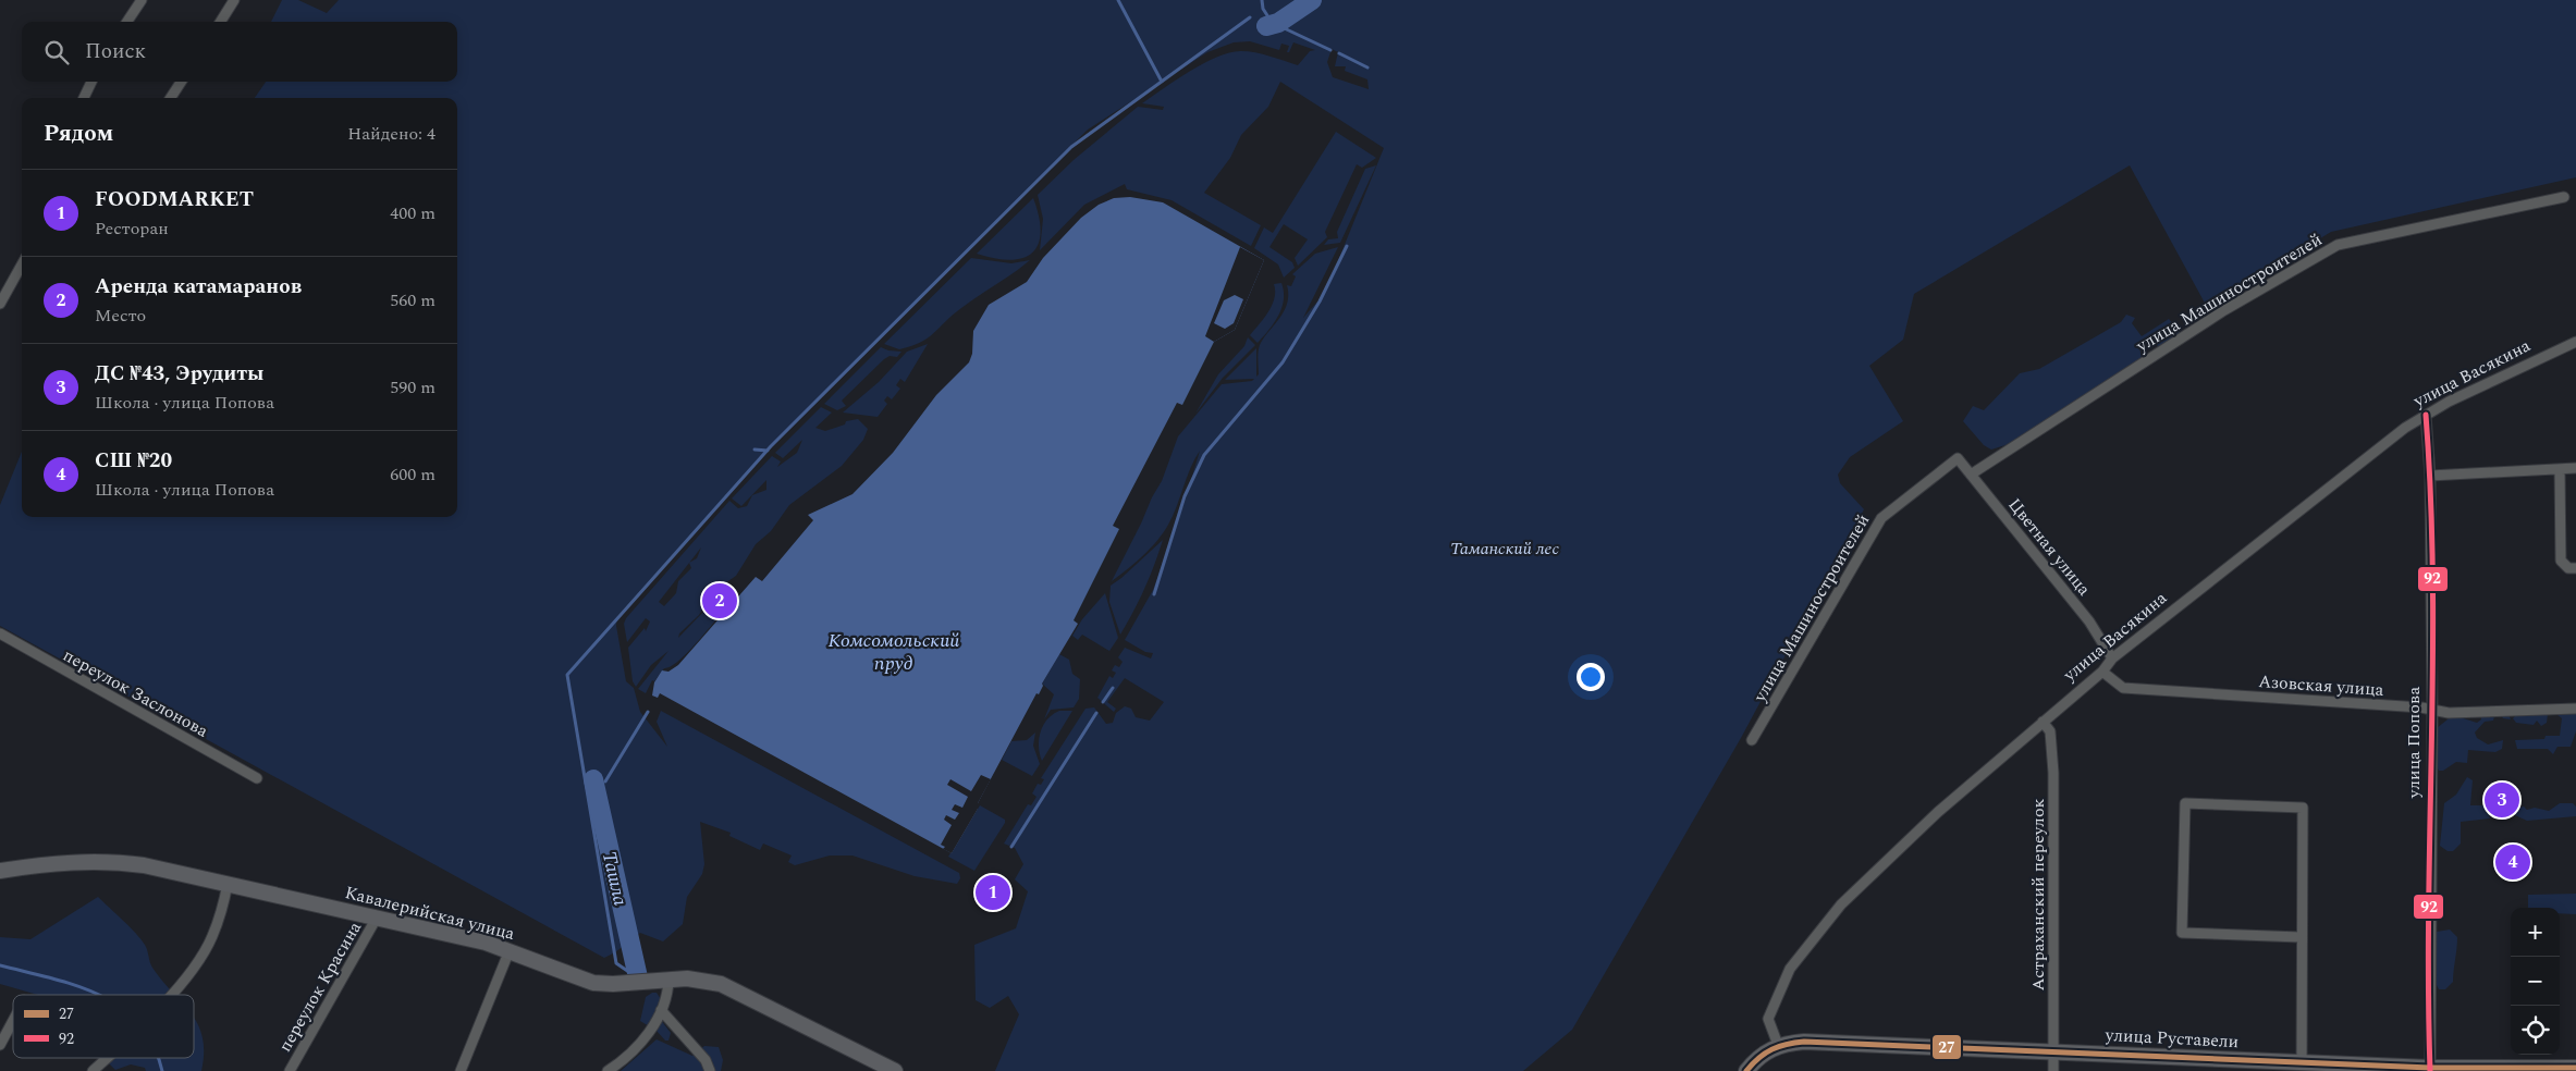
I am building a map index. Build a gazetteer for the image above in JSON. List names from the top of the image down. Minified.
{"streets":{"street":["улица Машиностроителей","улица Васякина","Цветная улица","Азовская улица","переулок Заслонова","улица Попова","Астраханский переулок","Кавалерийская улица","переулок Красина","улица Руставели"]},"crossings":[["улица Машиностроителей","Цветная улица"],["улица Васякина","Цветная улица"],["улица Васякина","Азовская улица"],["улица Васякина","улица Попова"],["улица Васякина","Астраханский переулок"],["улица Васякина","улица Руставели"],["Азовская улица","улица Попова"],["улица Попова","улица Руставели"],["Астраханский переулок","улица Руставели"],["Кавалерийская улица","переулок Красина"]],"water":["Комсомольский пруд","Ташла"],"parks":["Таманский лес"],"lines":["transit line 92","transit line 27"],"legend":["27","92"],"page":{"search":"Поиск","heading":["Рядом","Найдено: 4"],"list":[{"mark":"1","name":"FOODMARKET","note":"Ресторан","value":"400 m"},{"mark":"2","name":"Аренда катамаранов","note":"Место","value":"560 m"},{"mark":"3","name":"ДС №43, Эрудиты","note":"Школа · улица Попова","value":"590 m"},{"mark":"4","name":"СШ №20","note":"Школа · улица Попова","value":"600 m"}],"pins":["2","3","4","1"],"map_buttons":["+","−"]}}
